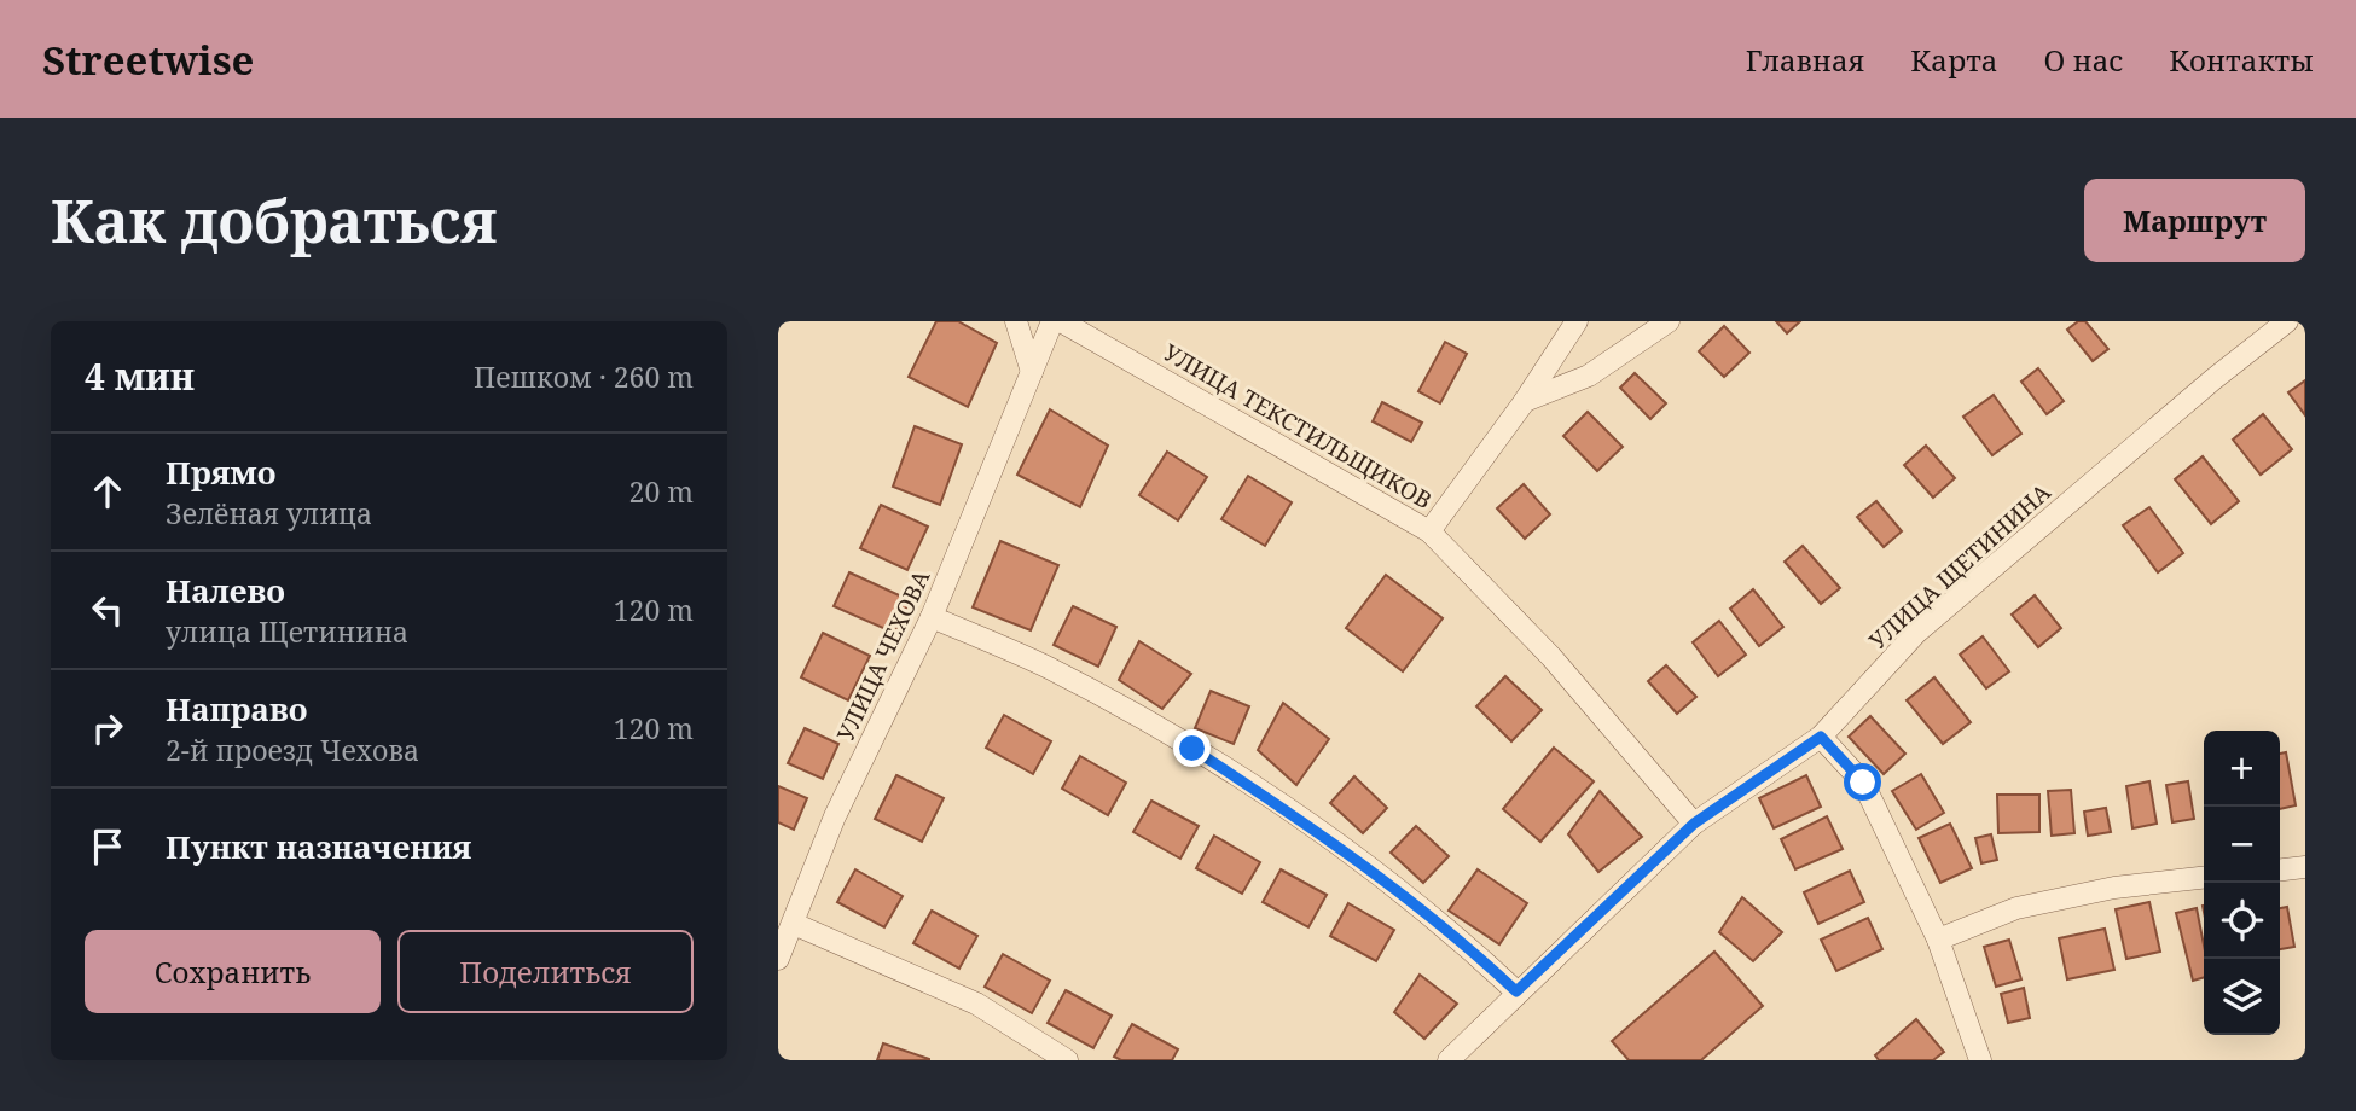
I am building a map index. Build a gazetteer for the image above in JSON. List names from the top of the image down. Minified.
{"streets":{"street":["УЛИЦА ТЕКСТИЛЬЩИКОВ","УЛИЦА ЩЕТИНИНА","УЛИЦА ЧЕХОВА"]},"crossings":[["УЛИЦА ТЕКСТИЛЬЩИКОВ","УЛИЦА ЩЕТИНИНА"]],"page":{"header":"Streetwise","nav":["Главная","Карта","О нас","Контакты"],"buttons":["Маршрут",["Сохранить","Поделиться"]],"title":"Как добраться","heading":["4 мин","Пешком · 260 m"],"list":[["Прямо","Зелёная улица","20 m"],["Налево","улица Щетинина","120 m"],["Направо","2-й проезд Чехова","120 m"],"Пункт назначения"],"map_buttons":["+","−"]}}
